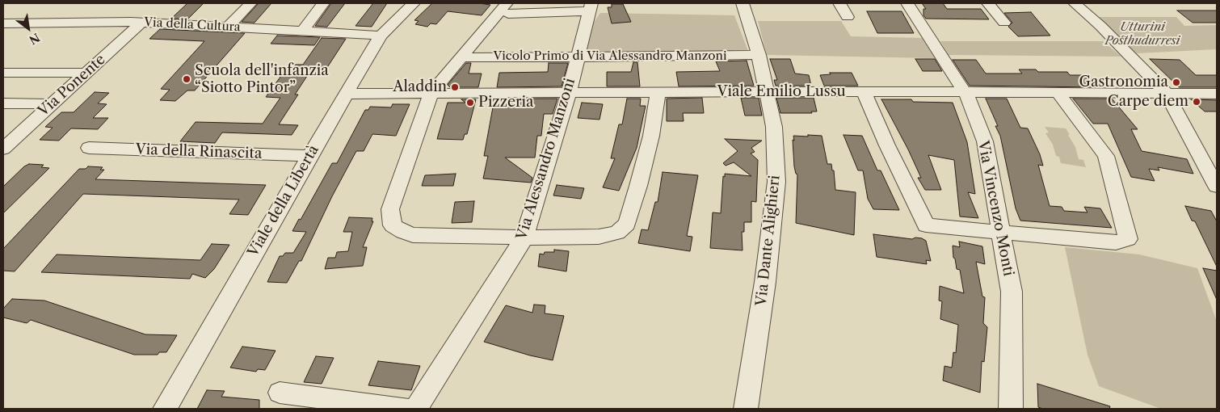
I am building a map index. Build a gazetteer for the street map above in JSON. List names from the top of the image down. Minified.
{"streets":{"street":["Via della Cultura","Vicolo Primo di Via Alessandro Manzoni","Via Ponente","Viale Emilio Lussu","Via della Rinascita","Via Alessandro Manzoni","Viale della Libertà","Via Vincenzo Monti","Via Dante Alighieri"]},"crossings":[["Via della Cultura","Via Ponente"],["Via della Cultura","Viale della Libertà"],["Vicolo Primo di Via Alessandro Manzoni","Via Alessandro Manzoni"],["Vicolo Primo di Via Alessandro Manzoni","Via Dante Alighieri"],["Viale Emilio Lussu","Via Alessandro Manzoni"],["Viale Emilio Lussu","Viale della Libertà"],["Viale Emilio Lussu","Via Vincenzo Monti"],["Viale Emilio Lussu","Via Dante Alighieri"],["Via della Rinascita","Viale della Libertà"]],"parks":["Utturini Posthudurresi"],"places":["Scuola dell'infanzia “Siotto Pintor”","Gastronomia","Aladdin","Carpe diem","Pizzeria"],"north":"bottom right"}
